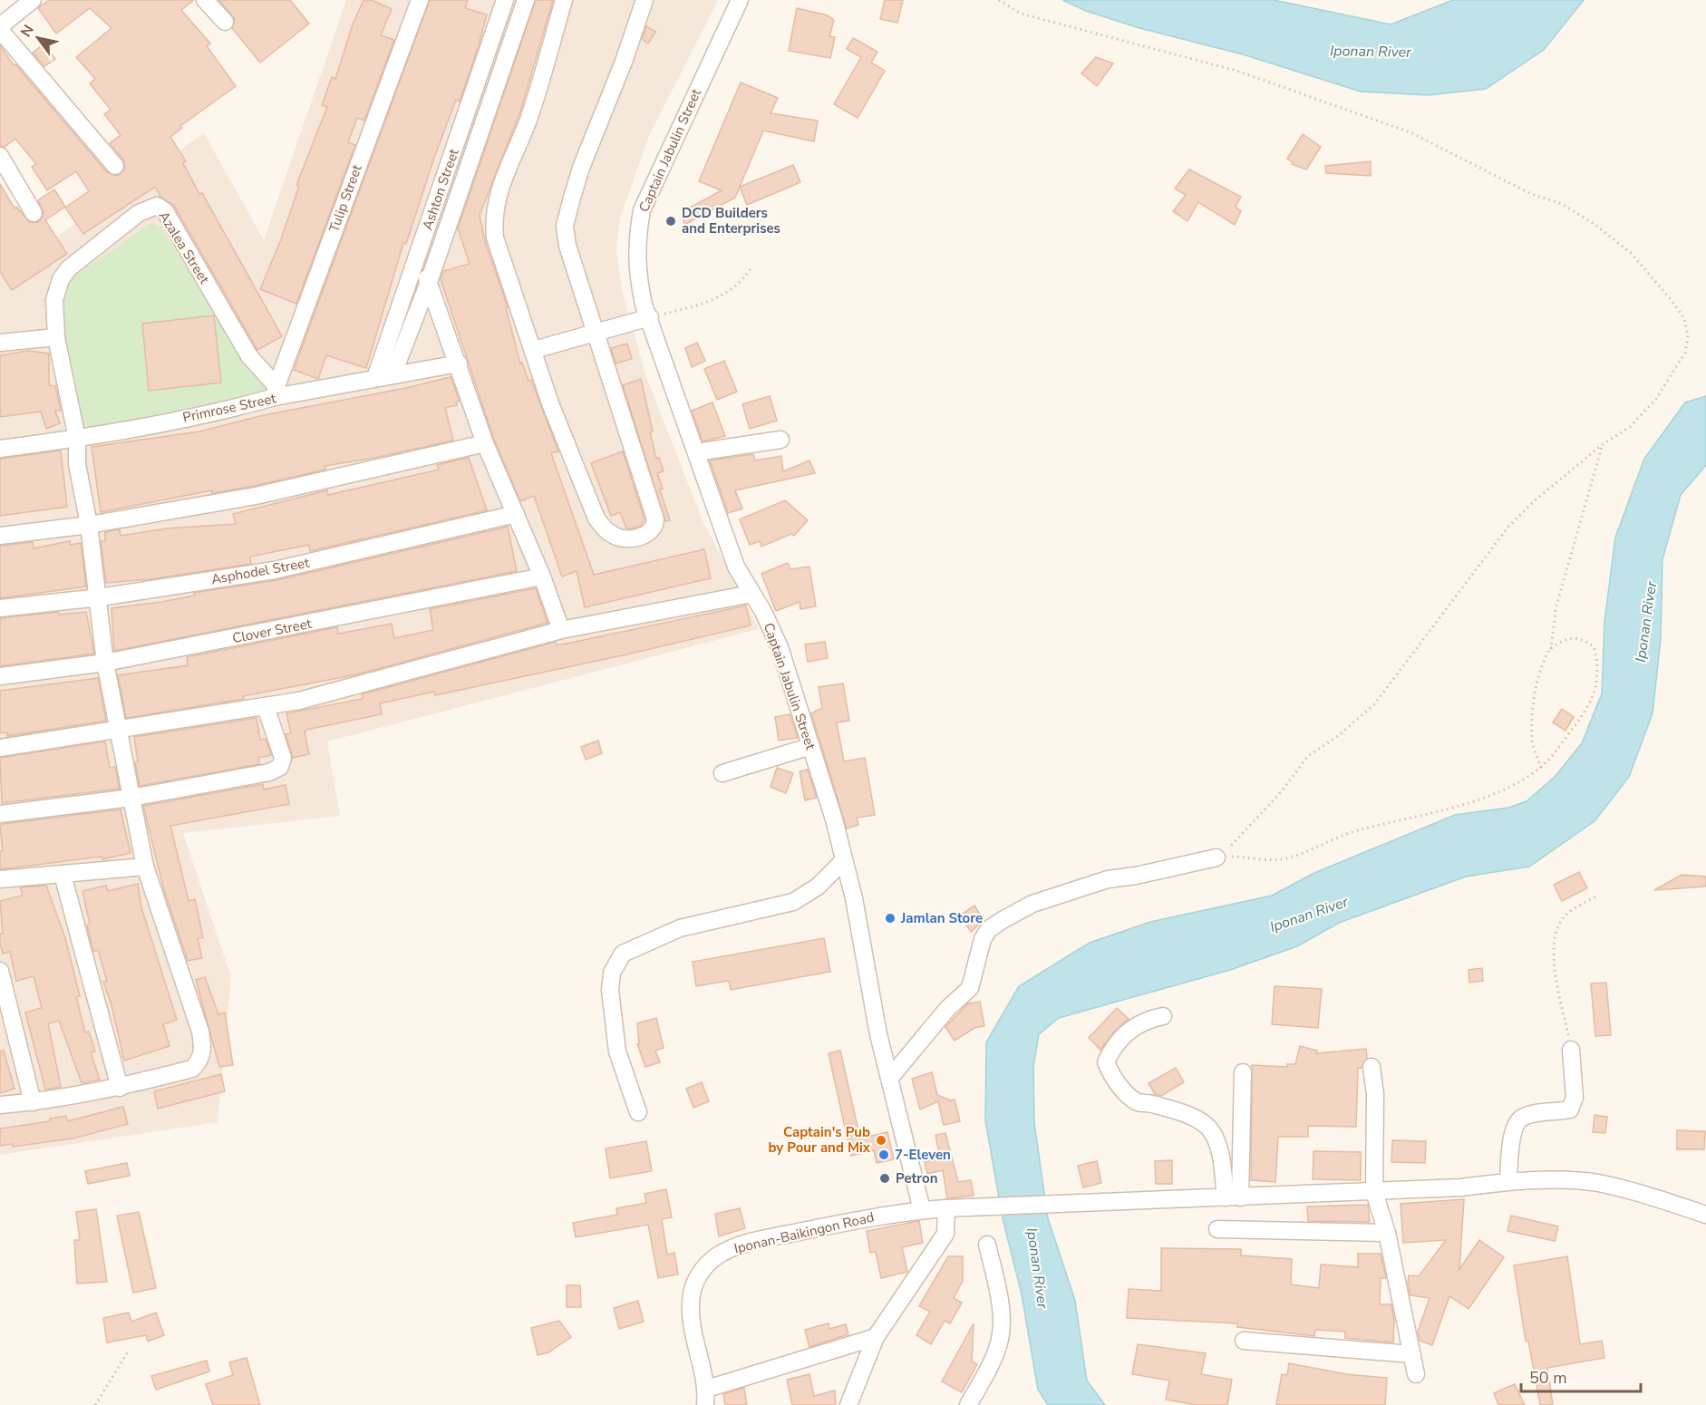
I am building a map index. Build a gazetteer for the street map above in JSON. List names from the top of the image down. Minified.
{"streets":{"street":["Captain Jabulin Street","Ashton Street","Tulip Street","Azalea Street","Primrose Street","Asphodel Street","Clover Street","Iponan-Baikingon Road"]},"crossings":[["Captain Jabulin Street","Iponan-Baikingon Road"],["Ashton Street","Primrose Street"],["Tulip Street","Azalea Street"],["Tulip Street","Primrose Street"],["Azalea Street","Primrose Street"]],"water":["Iponan River"],"places":["DCD Builders and Enterprises","Jamlan Store","Captain's Pub by Pour and Mix","7-Eleven","Petron"],"scale_bar":"50 m","north":"top left"}
